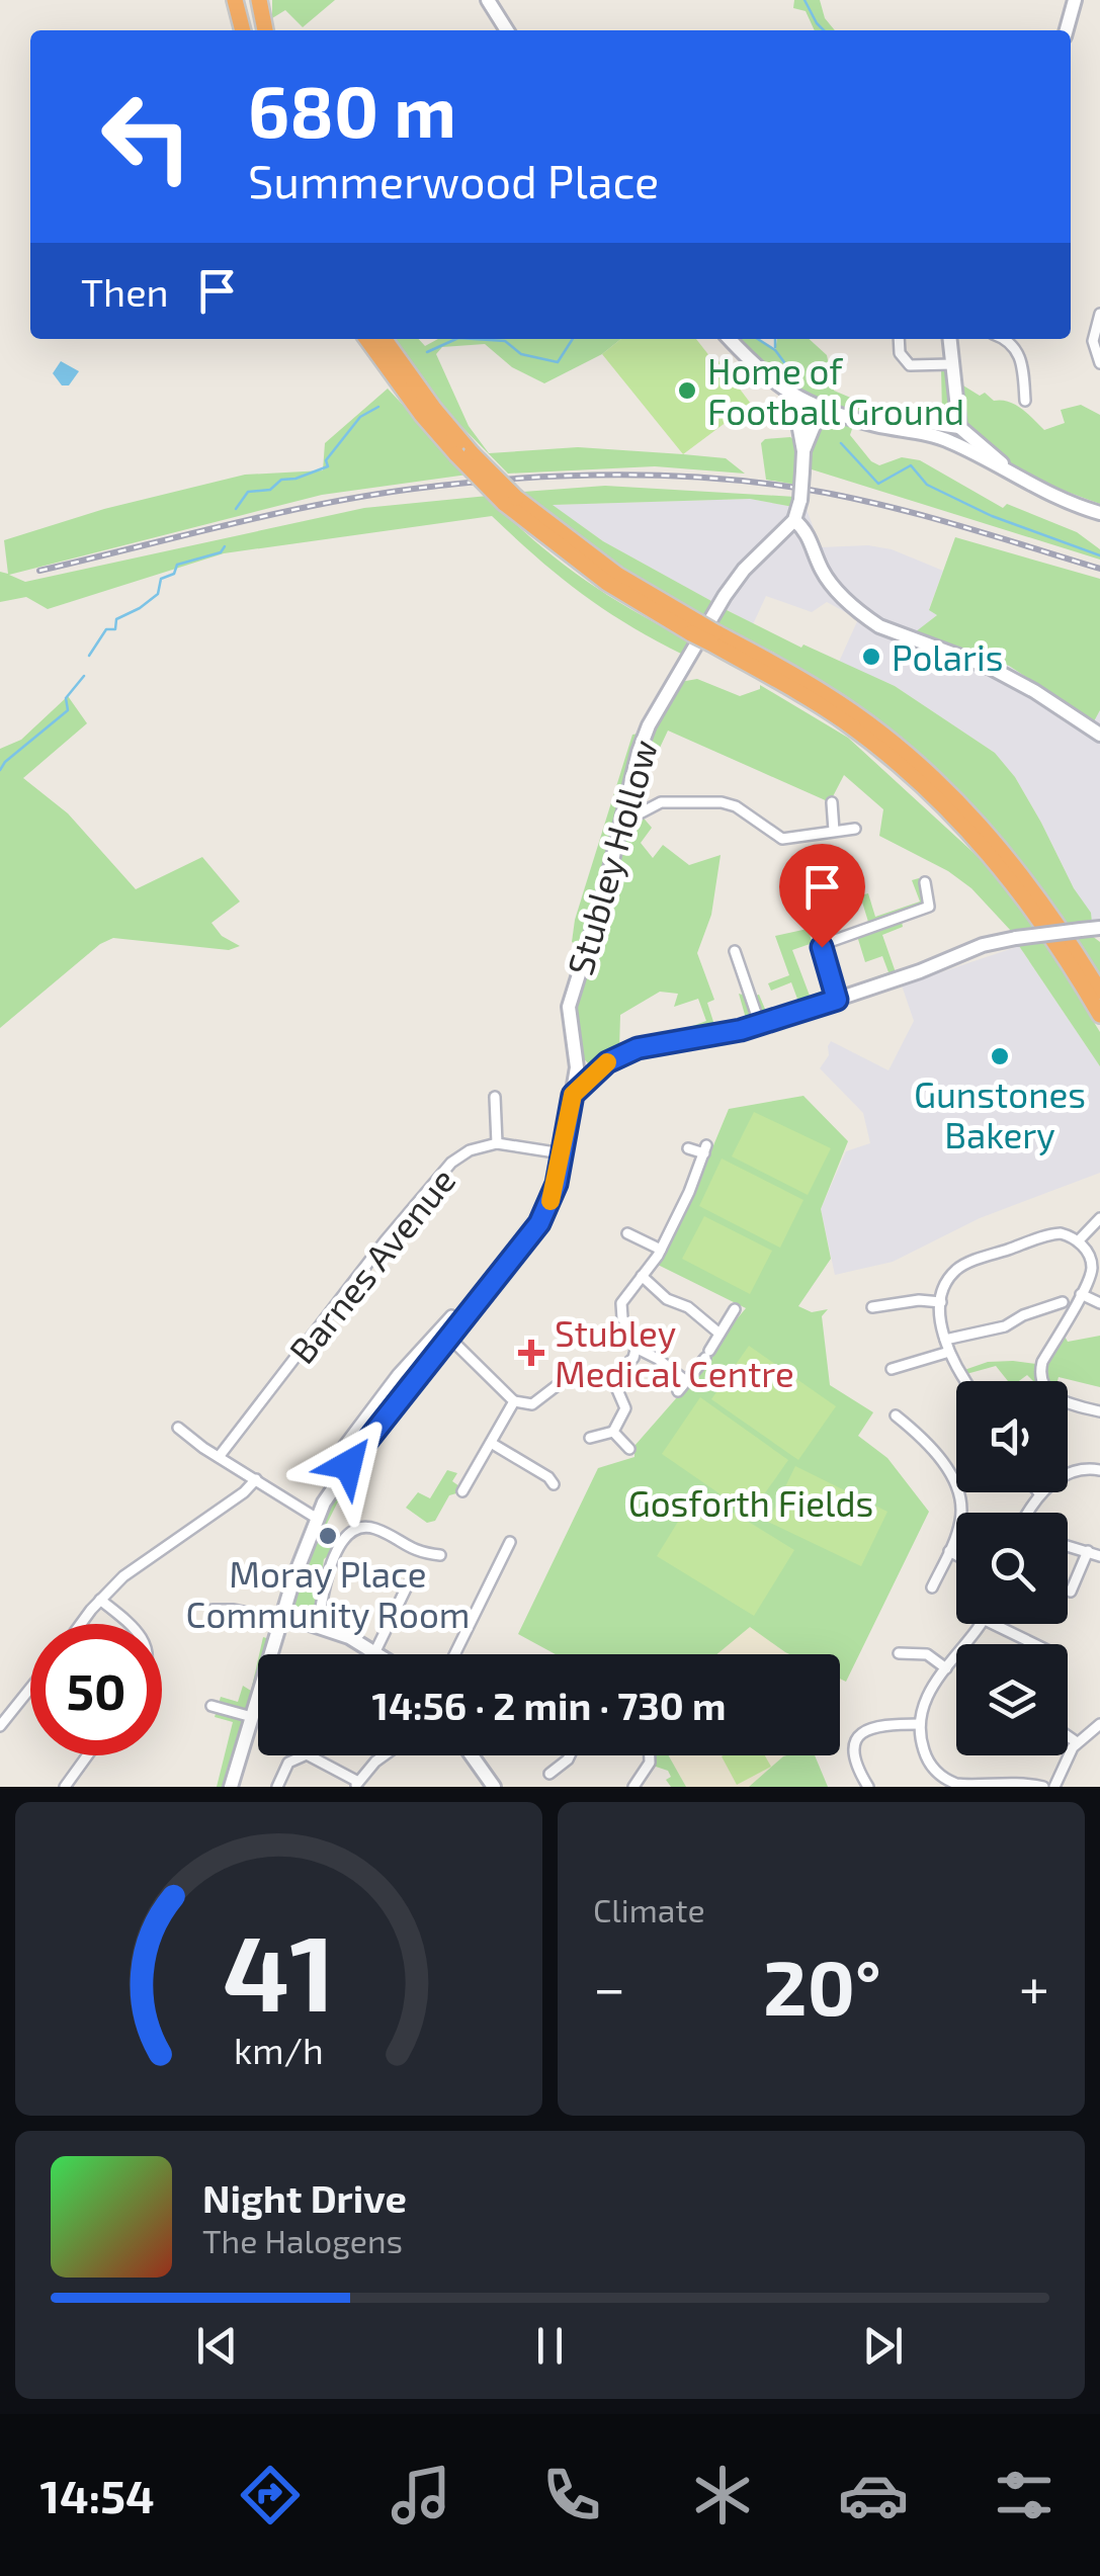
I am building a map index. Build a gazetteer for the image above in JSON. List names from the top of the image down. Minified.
{"streets":{"main road":["Stubley Hollow"],"street":["Barnes Avenue"]},"parks":["Gosforth Fields"],"places":{"other":["Home of Football Ground","Polaris","Gunstones Bakery","Moray Place Community Room"],"health":["Stubley Medical Centre"]},"page":{"turn":["680 m","Summerwood Place"],"then":"Then","limit":"50","trip":"14:56 · 2 min · 730 m","tile":"Climate","heat":["−","20°","+"],"song":["Night Drive","The Halogens"],"tabs":"14:54","gauge":["41","km/h"]}}
